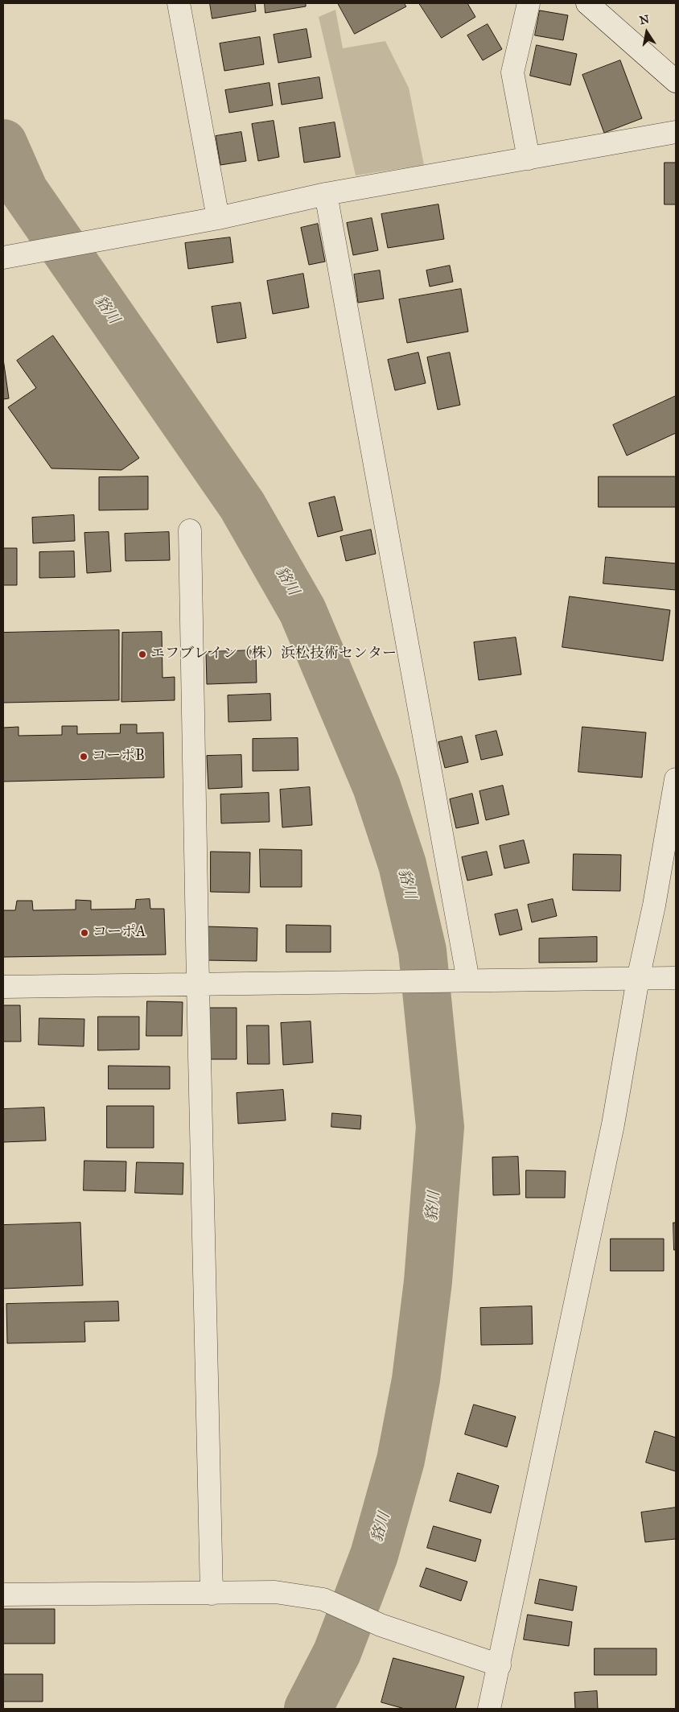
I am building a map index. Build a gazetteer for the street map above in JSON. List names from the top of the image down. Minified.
{"water":["貉川"],"places":["エフブレイン（株）浜松技術センター","コーポB","コーポA"],"north":"top"}
